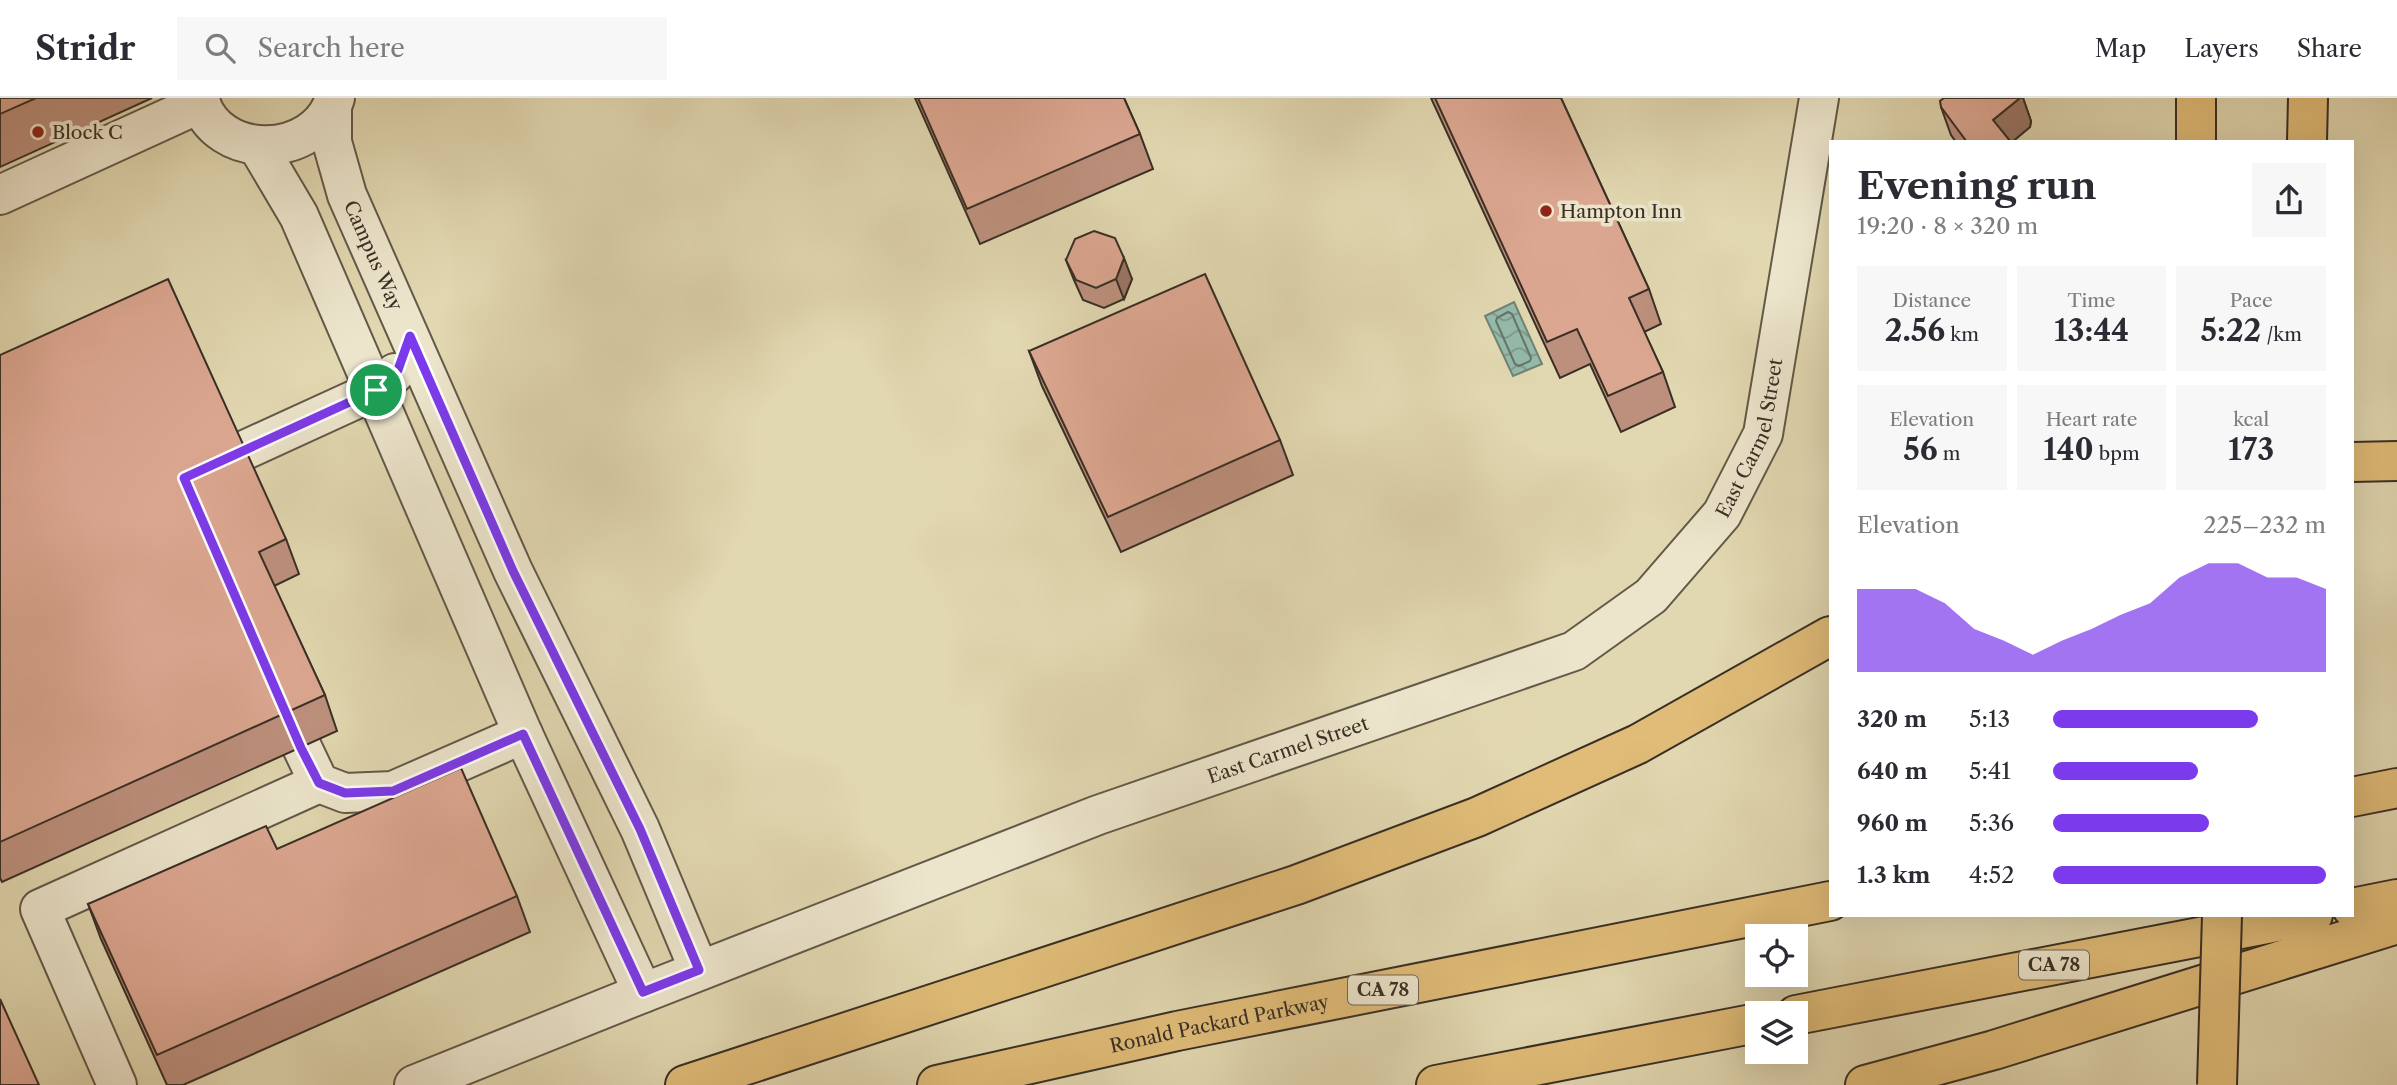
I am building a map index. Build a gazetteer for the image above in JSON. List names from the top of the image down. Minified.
{"streets":{"main road":["CA 78","Ronald Packard Parkway"],"street":["Campus Way","East Carmel Street"]},"crossings":[["Campus Way","East Carmel Street"]],"places":["Block C","Hampton Inn"],"page":{"header":"Stridr","search":"Search here","nav":["Map","Layers","Share"],"heading":["Evening run","19:20 · 8 × 320 m"],"stats":[["Distance","2.56 km"],["Time","13:44"],["Pace","5:22 /km"],["Elevation","56 m"],["Heart rate","140 bpm"],["kcal","173"]],"chart":["Elevation","225–232 m"],"list":[{"name":"320 m","note":"5:13"},{"name":"640 m","note":"5:41"},{"name":"960 m","note":"5:36"},{"name":"1.3 km","note":"4:52"}]}}
